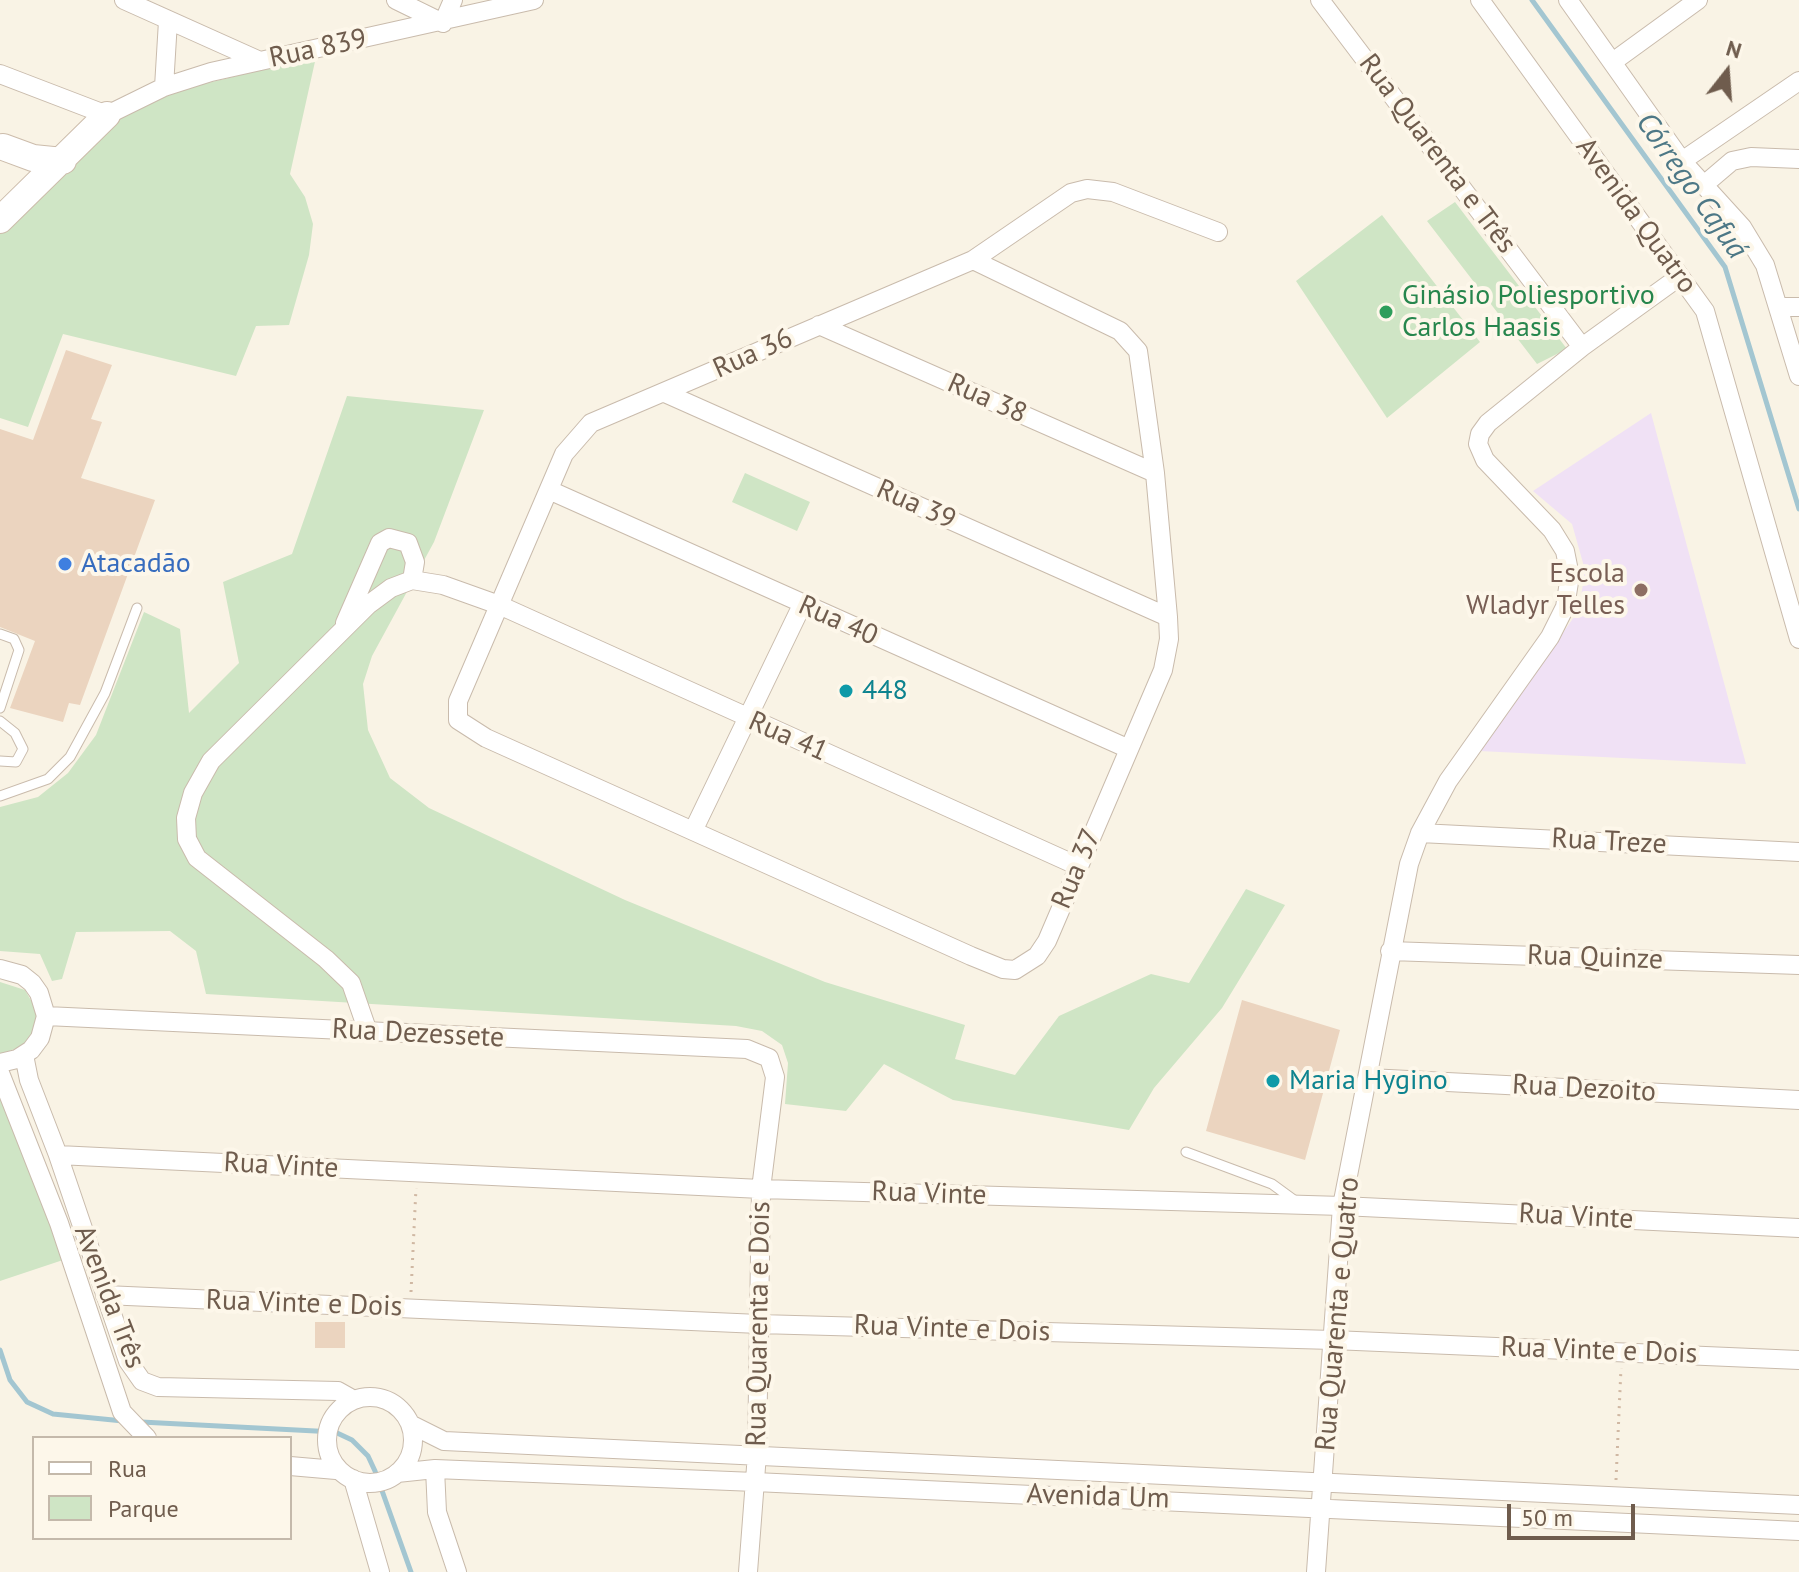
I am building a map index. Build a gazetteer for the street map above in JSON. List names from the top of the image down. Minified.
{"streets":{"street":["Rua 839","Rua Quarenta e Três","Avenida Quatro","Rua 36","Rua 38","Rua 39","Rua 40","Rua 41","Rua Treze","Rua 37","Rua Quinze","Rua Dezessete","Rua Dezoito","Rua Vinte","Avenida Três","Rua Vinte e Dois","Rua Quarenta e Quatro","Rua Quarenta e Dois","Avenida Um"]},"crossings":[["Rua Quarenta e Três","Rua Quarenta e Quatro"],["Avenida Quatro","Rua Quarenta e Quatro"],["Rua 36","Rua 38"],["Rua 36","Rua 39"],["Rua 36","Rua 40"],["Rua 36","Rua 41"],["Rua 36","Rua 37"],["Rua 38","Rua 37"],["Rua 39","Rua 37"],["Rua 40","Rua 37"],["Rua 41","Rua 37"],["Rua Treze","Rua Quarenta e Quatro"],["Rua Quinze","Rua Quarenta e Quatro"],["Rua Dezessete","Rua Quarenta e Dois"],["Rua Dezoito","Rua Quarenta e Quatro"],["Rua Vinte","Avenida Três"],["Rua Vinte","Rua Quarenta e Quatro"],["Rua Vinte","Rua Quarenta e Dois"],["Avenida Três","Rua Vinte e Dois"],["Avenida Três","Avenida Um"],["Rua Vinte e Dois","Rua Quarenta e Quatro"],["Rua Vinte e Dois","Rua Quarenta e Dois"],["Rua Quarenta e Quatro","Avenida Um"],["Rua Quarenta e Dois","Avenida Um"]],"water":["Córrego Cafuá"],"places":["Ginásio Poliesportivo Carlos Haasis","Atacadão","Escola Wladyr Telles","448","Maria Hygino"],"legend":["Rua","Parque"],"scale_bar":"50 m","north":"top"}
